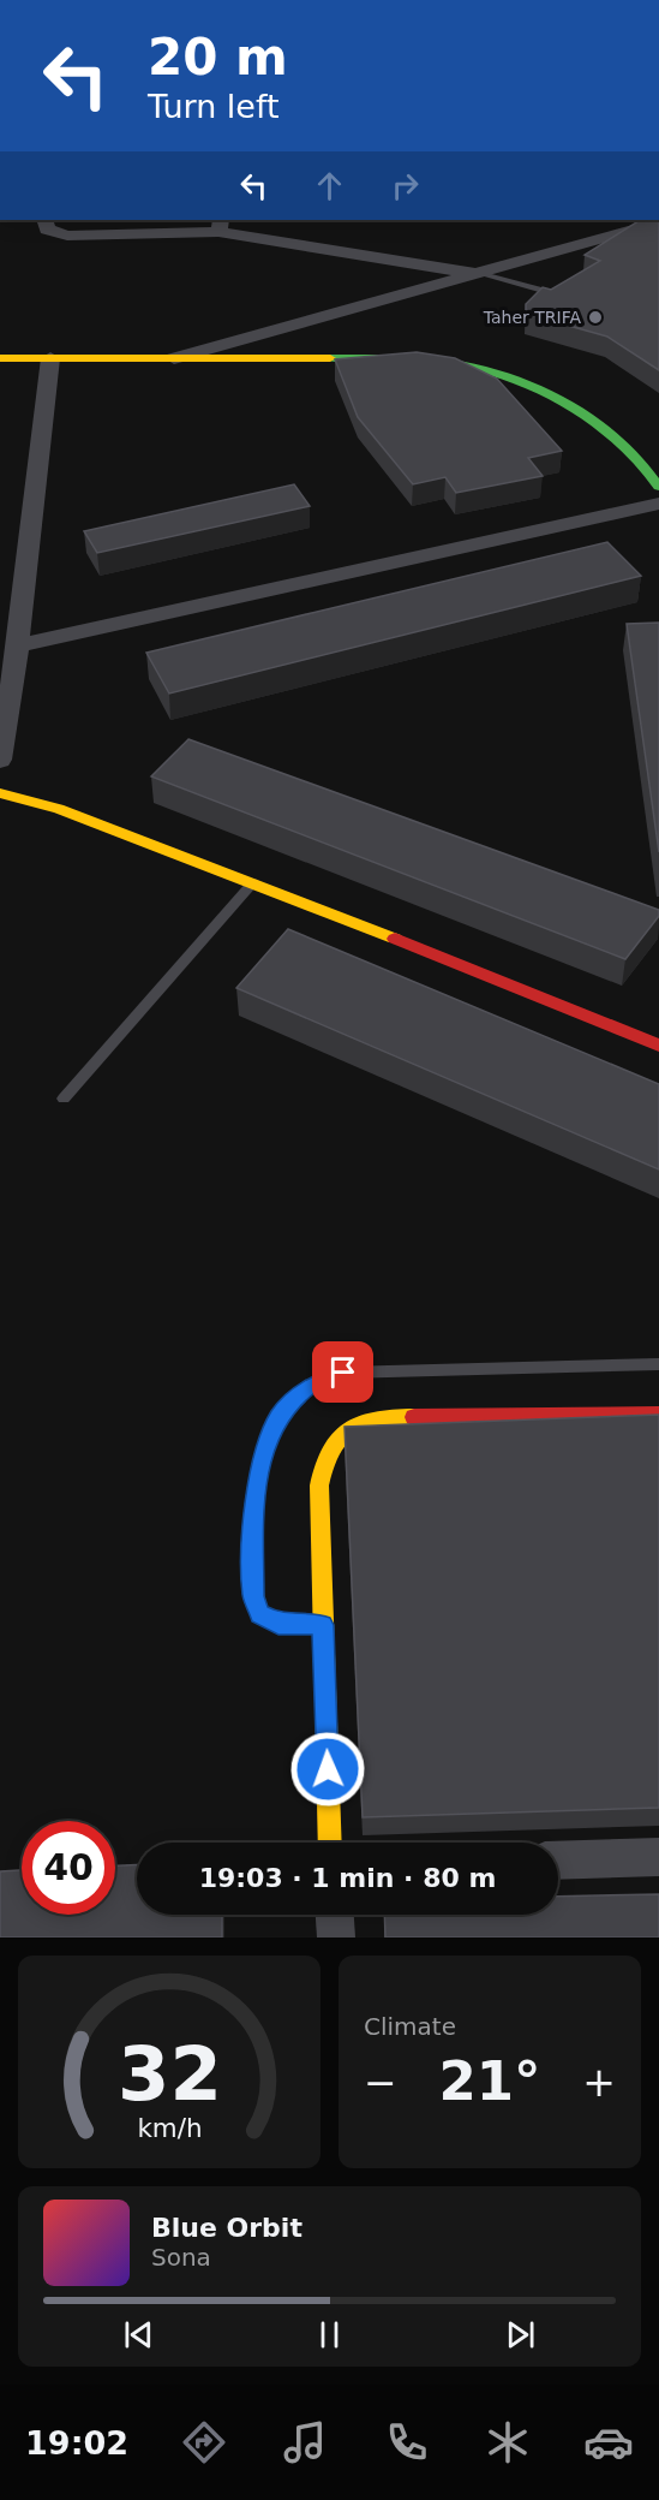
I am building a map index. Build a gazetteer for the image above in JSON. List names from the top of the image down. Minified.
{"places":["Taher TRIFA"],"page":{"turn":["20 m","Turn left"],"limit":"40","trip":"19:03 · 1 min · 80 m","tile":"Climate","heat":["−","21°","+"],"song":["Blue Orbit","Sona"],"tabs":"19:02","gauge":["32","km/h"]}}
